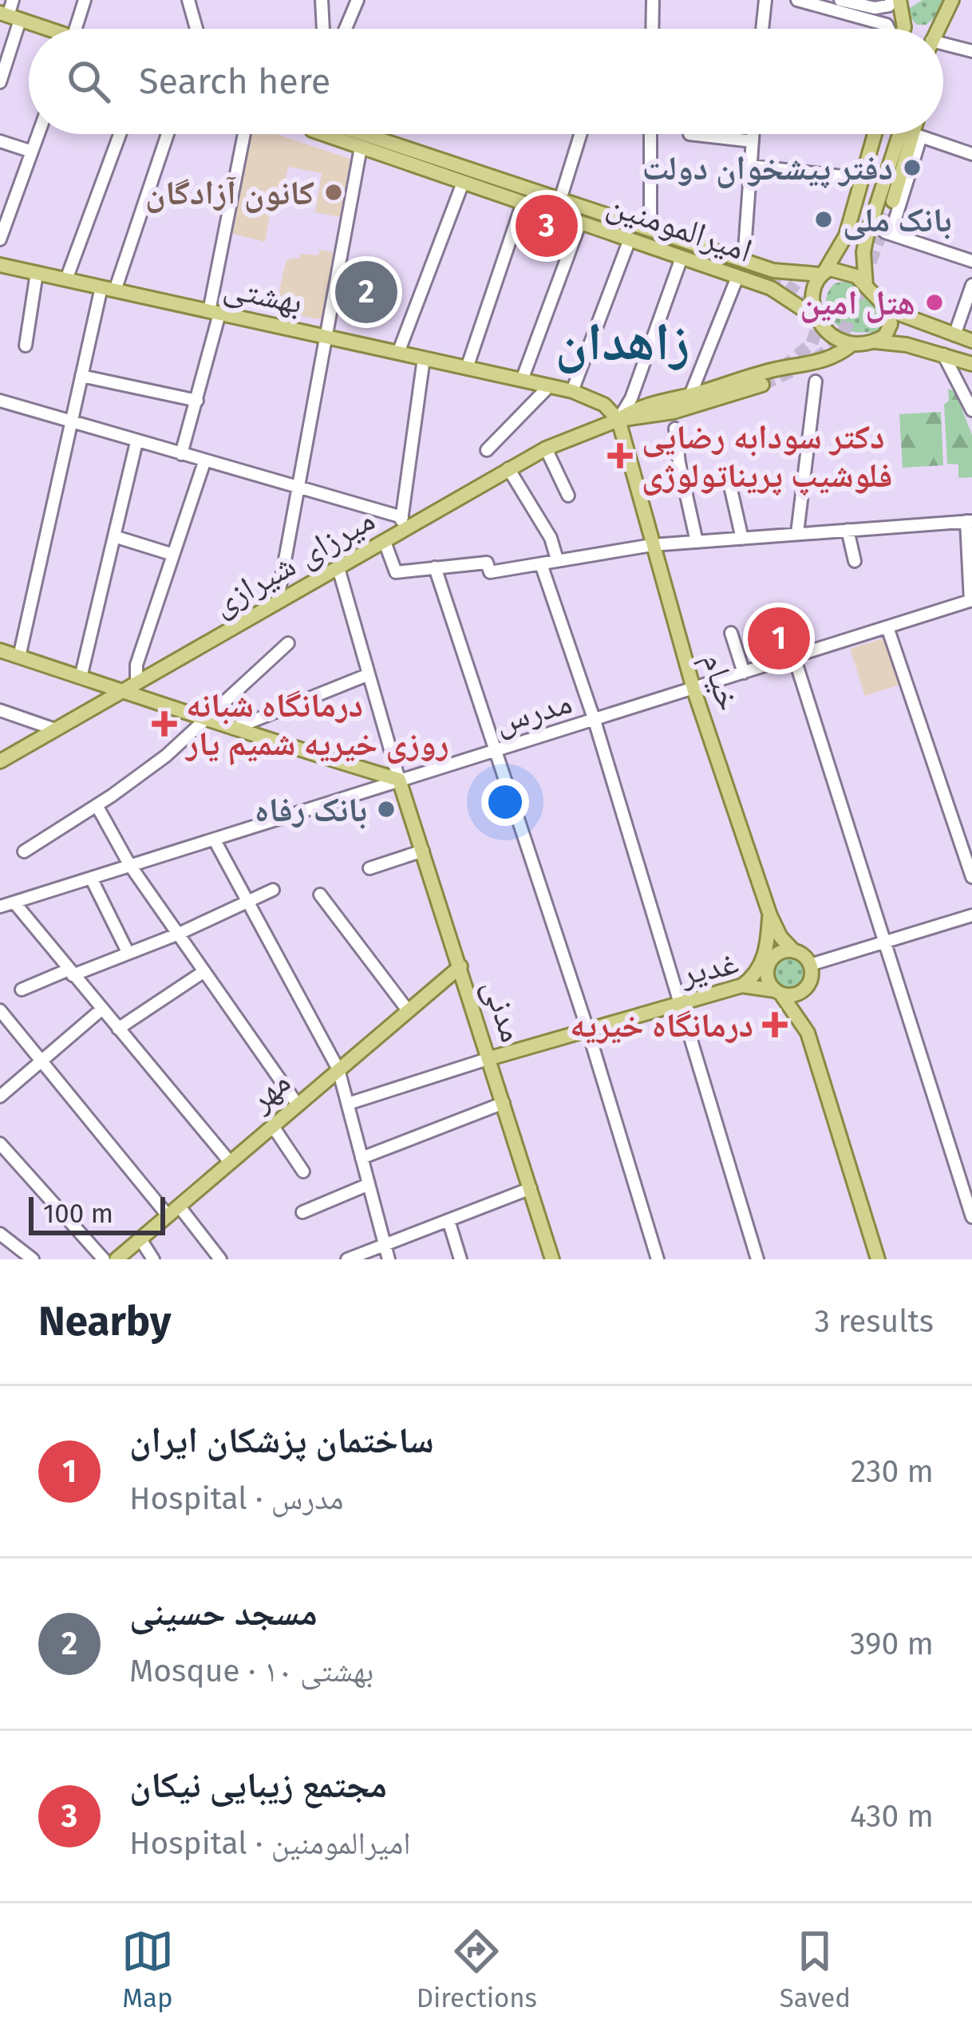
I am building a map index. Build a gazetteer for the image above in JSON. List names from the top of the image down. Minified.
{"streets":{"main road":["امیرالمومنین","بهشتی","میرزای شیرازی","خیام","غدیر","مدنی","مهر"],"street":["مدرس"]},"crossings":[["بهشتی","میرزای شیرازی"],["بهشتی","خیام"],["میرزای شیرازی","خیام"],["خیام","مدرس"],["خیام","غدیر"],["مدرس","مدنی"],["غدیر","مدنی"],["مدنی","مهر"]],"districts":["زاهدان"],"places":{"other":["دفتر پیشخوان دولت","کانون آزادگان","بانک ملی","هتل امین","بانک رفاه"],"health":["دکتر سودابه رضایی فلوشیپ پریناتولوژی","درمانگاه شبانه روزی خیریه شمیم یار","درمانگاه خیریه"]},"scale_bar":"100 m","page":{"search":"Search here","pins":["3","2","1"],"scale":"100 m","heading":["Nearby","3 results"],"list":[{"mark":"1","name":"ساختمان پزشکان ایران","note":"Hospital · مدرس","value":"230 m"},{"mark":"2","name":"مسجد حسینی","note":"Mosque · بهشتی ۱۰","value":"390 m"},{"mark":"3","name":"مجتمع زیبایی نیکان","note":"Hospital · امیرالمومنین","value":"430 m"}],"nav":["Map","Directions","Saved"]}}
